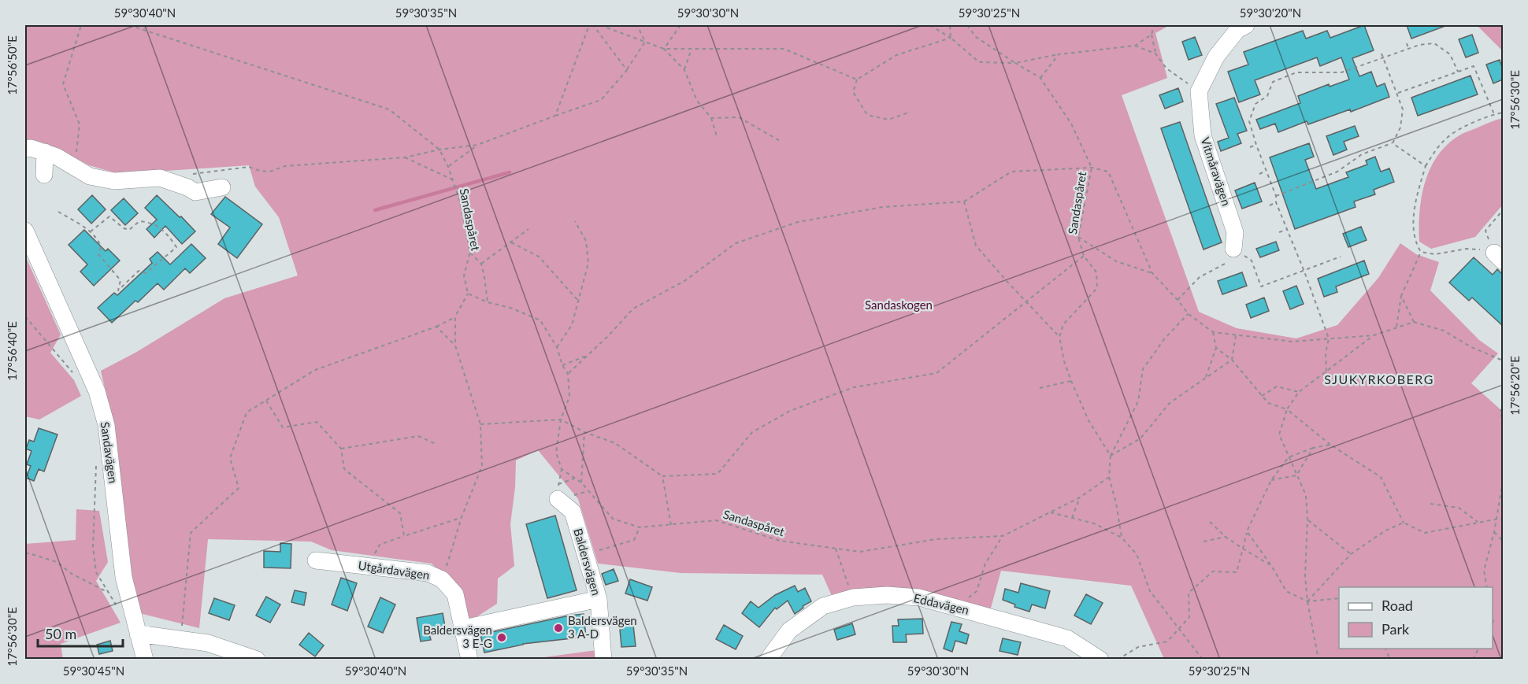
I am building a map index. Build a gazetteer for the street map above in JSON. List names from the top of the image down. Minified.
{"streets":{"street":["Vitmåravägen","Sandavägen","Baldersvägen","Utgårdavägen","Eddavägen"],"path":["Sandaspåret"]},"districts":["SJUKYRKOBERG"],"parks":["Sandaskogen"],"places":["Baldersvägen 3 A-D","Baldersvägen 3 E-G"],"legend":["Road","Park"],"scale_bar":"50 m","coordinates":["59°30'40\"N","59°30'35\"N","59°30'30\"N","59°30'25\"N","59°30'20\"N","17°56'50\"E","17°56'30\"E","17°56'40\"E","17°56'20\"E","59°30'45\"N"]}
